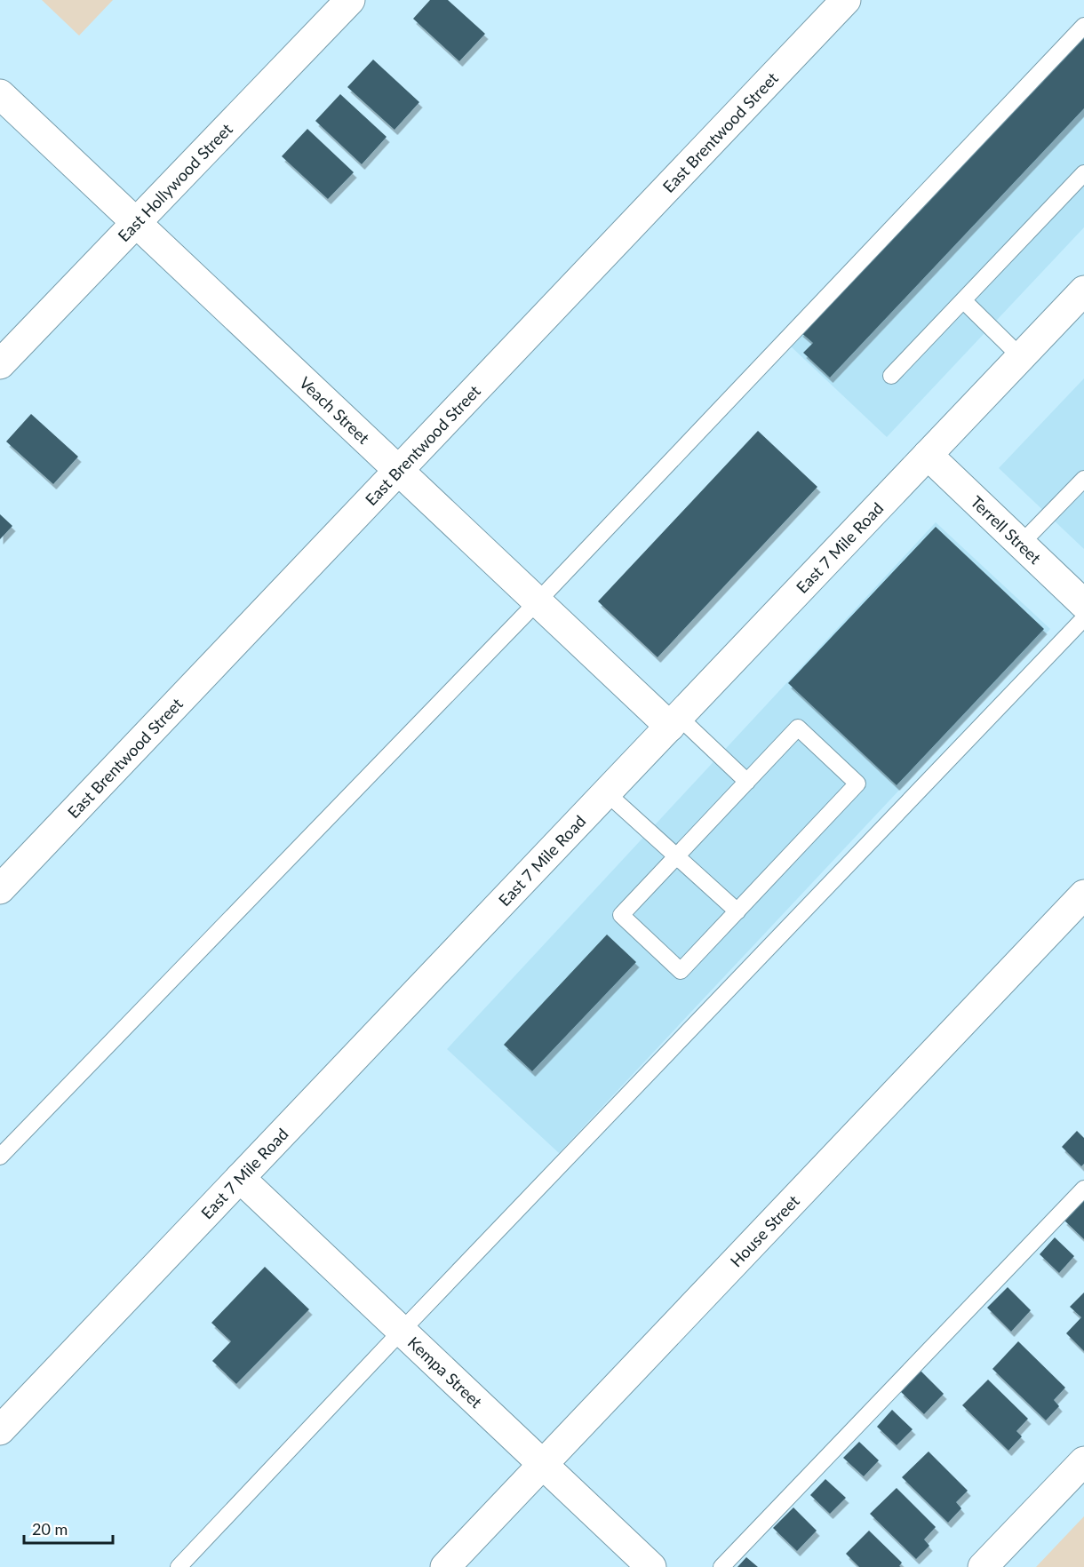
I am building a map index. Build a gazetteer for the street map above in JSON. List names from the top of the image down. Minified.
{"streets":{"street":["East Brentwood Street","East Hollywood Street","Veach Street","Terrell Street","East 7 Mile Road","House Street","Kempa Street"]},"crossings":[["East Brentwood Street","Veach Street"],["East Hollywood Street","Veach Street"],["Veach Street","East 7 Mile Road"],["Terrell Street","East 7 Mile Road"],["East 7 Mile Road","Kempa Street"],["House Street","Kempa Street"]],"scale_bar":"20 m"}
